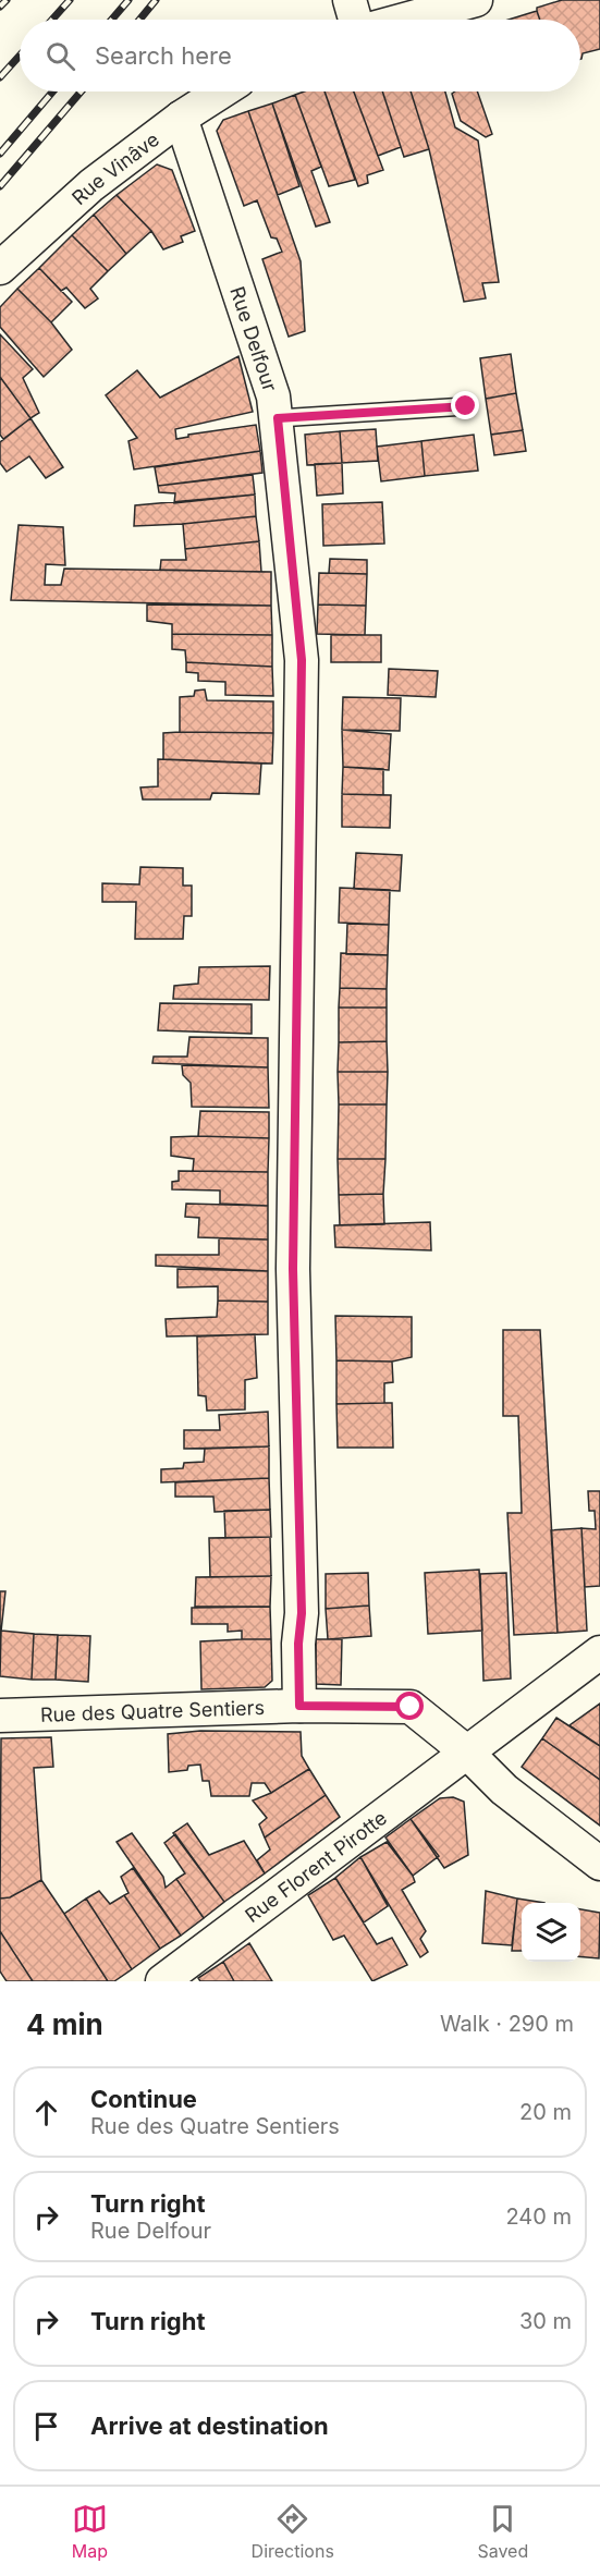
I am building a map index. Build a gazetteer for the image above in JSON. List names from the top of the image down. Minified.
{"streets":{"street":["Rue Vinâve","Rue Delfour","Rue des Quatre Sentiers","Rue Florent Pirotte"]},"crossings":[["Rue Vinâve","Rue Delfour"],["Rue Delfour","Rue des Quatre Sentiers"],["Rue des Quatre Sentiers","Rue Florent Pirotte"]],"page":{"search":"Search here","heading":["4 min","Walk · 290 m"],"list":[["Continue","Rue des Quatre Sentiers","20 m"],["Turn right","Rue Delfour","240 m"],["Turn right","30 m"],"Arrive at destination"],"nav":["Map","Directions","Saved"]}}
